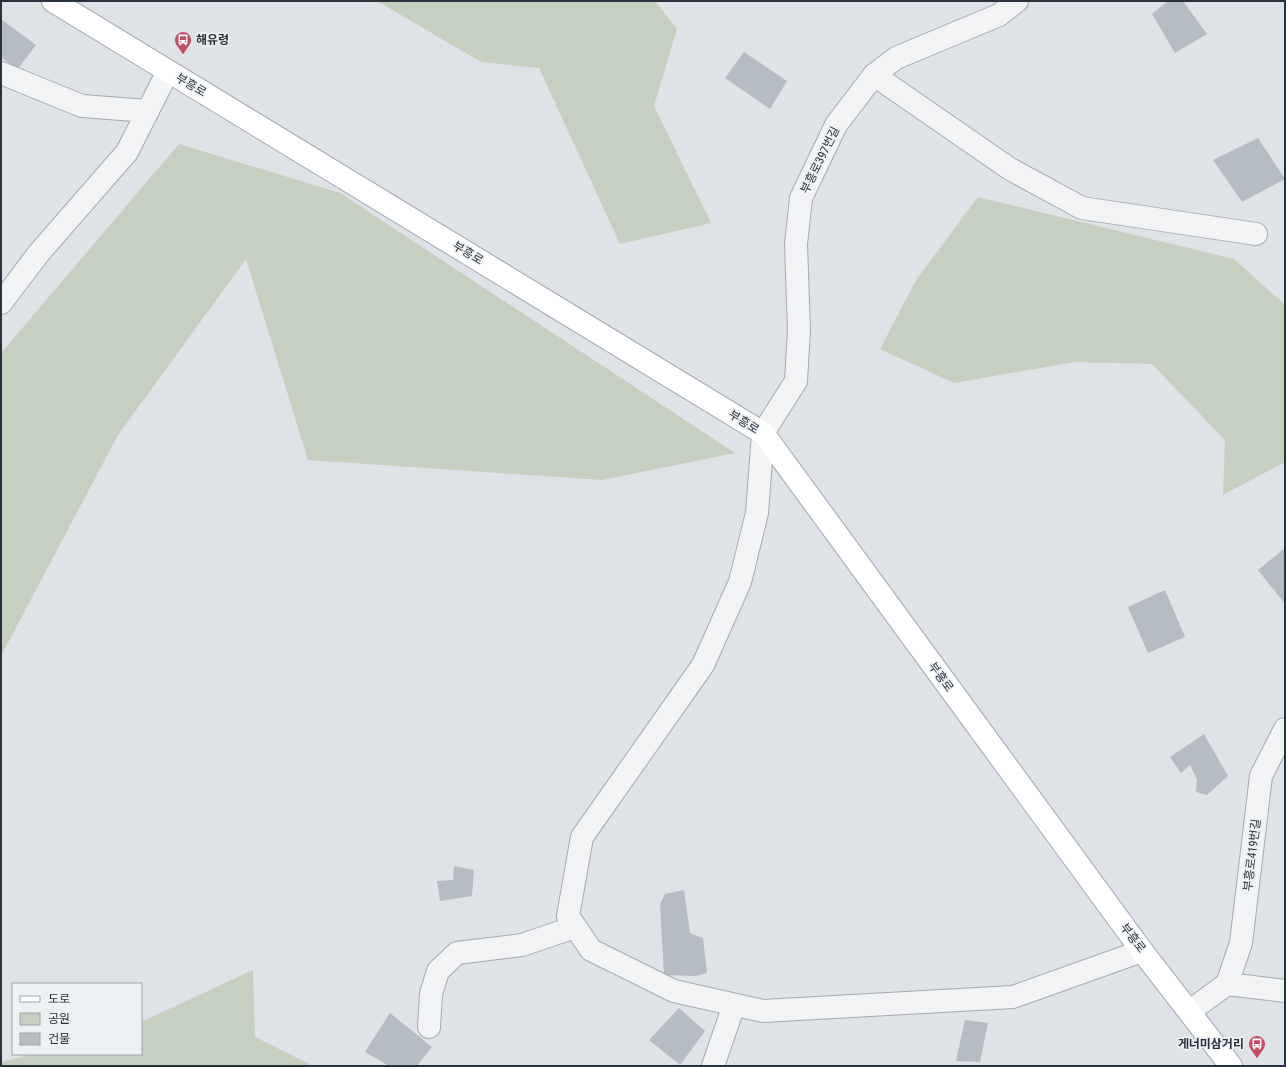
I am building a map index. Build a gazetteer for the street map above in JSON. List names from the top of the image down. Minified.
{"streets":{"main road":["부흥로"],"street":["부흥로397번길","부흥로419번길"]},"crossings":[["부흥로","부흥로397번길"]],"places":{"bus stop":["해유령","게너미삼거리"]},"legend":["도로","공원","건물"]}
